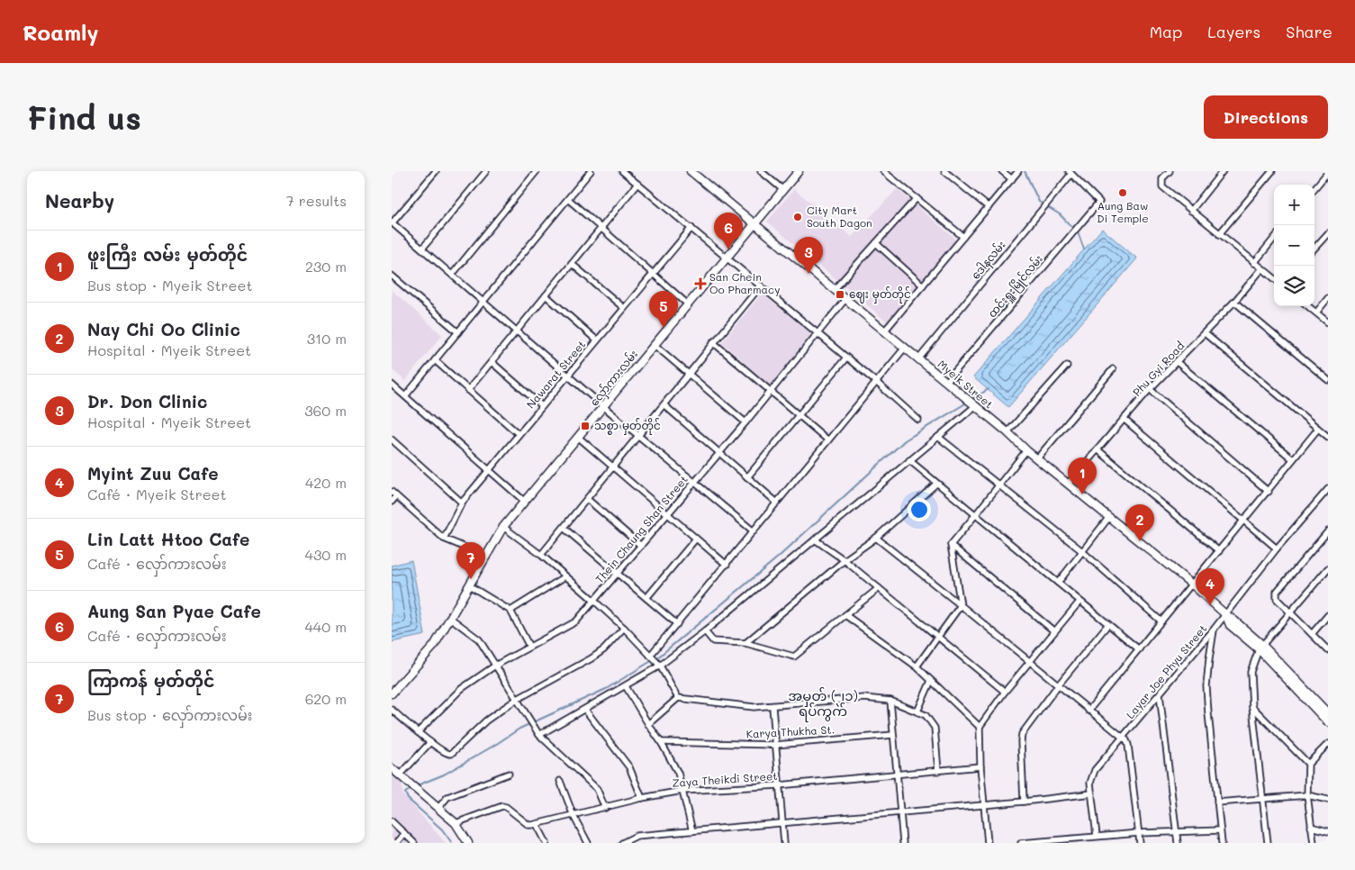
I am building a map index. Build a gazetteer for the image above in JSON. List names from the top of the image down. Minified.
{"streets":{"street":["ဒေါနလမ်း","ထင်းရှူးမြိုင်လမ်း","Phu Gyi Road","Nawarat Street","လှော်ကားလမ်း","Myeik Street","Thein Chaung Shan Street","Layar Joe Phyu Street","Karya Thukha St.","Zaya Theikdi Street"]},"crossings":[["ဒေါနလမ်း","ထင်းရှူးမြိုင်လမ်း"],["ဒေါနလမ်း","Myeik Street"],["ထင်းရှူးမြိုင်လမ်း","Myeik Street"],["Phu Gyi Road","Myeik Street"],["လှော်ကားလမ်း","Myeik Street"],["Myeik Street","Thein Chaung Shan Street"],["Myeik Street","Layar Joe Phyu Street"]],"districts":["အမှတ် (၂၁) ရပ်ကွက်"],"places":{"other":["Aung Baw Di Temple","City Mart South Dagon"],"health":["San Chein Oo Pharmacy"],"transit":["ဈေး မှတ်တိုင်","သစ္စာ မှတ်တိုင်"]},"page":{"header":"Roamly","nav":["Map","Layers","Share"],"buttons":"Directions","title":"Find us","heading":["Nearby","7 results"],"map_buttons":["+","−"],"pins":["6","3","5","1","2","7","4"],"list":[{"mark":"1","name":"ဖူးကြီး လမ်း မှတ်တိုင်","note":"Bus stop · Myeik Street","value":"230 m"},{"mark":"2","name":"Nay Chi Oo Clinic","note":"Hospital · Myeik Street","value":"310 m"},{"mark":"3","name":"Dr. Don Clinic","note":"Hospital · Myeik Street","value":"360 m"},{"mark":"4","name":"Myint Zuu Cafe","note":"Café · Myeik Street","value":"420 m"},{"mark":"5","name":"Lin Latt Htoo Cafe","note":"Café · လှော်ကားလမ်း","value":"430 m"},{"mark":"6","name":"Aung San Pyae Cafe","note":"Café · လှော်ကားလမ်း","value":"440 m"},{"mark":"7","name":"ကြာကန် မှတ်တိုင်","note":"Bus stop · လှော်ကားလမ်း","value":"620 m"}]}}
